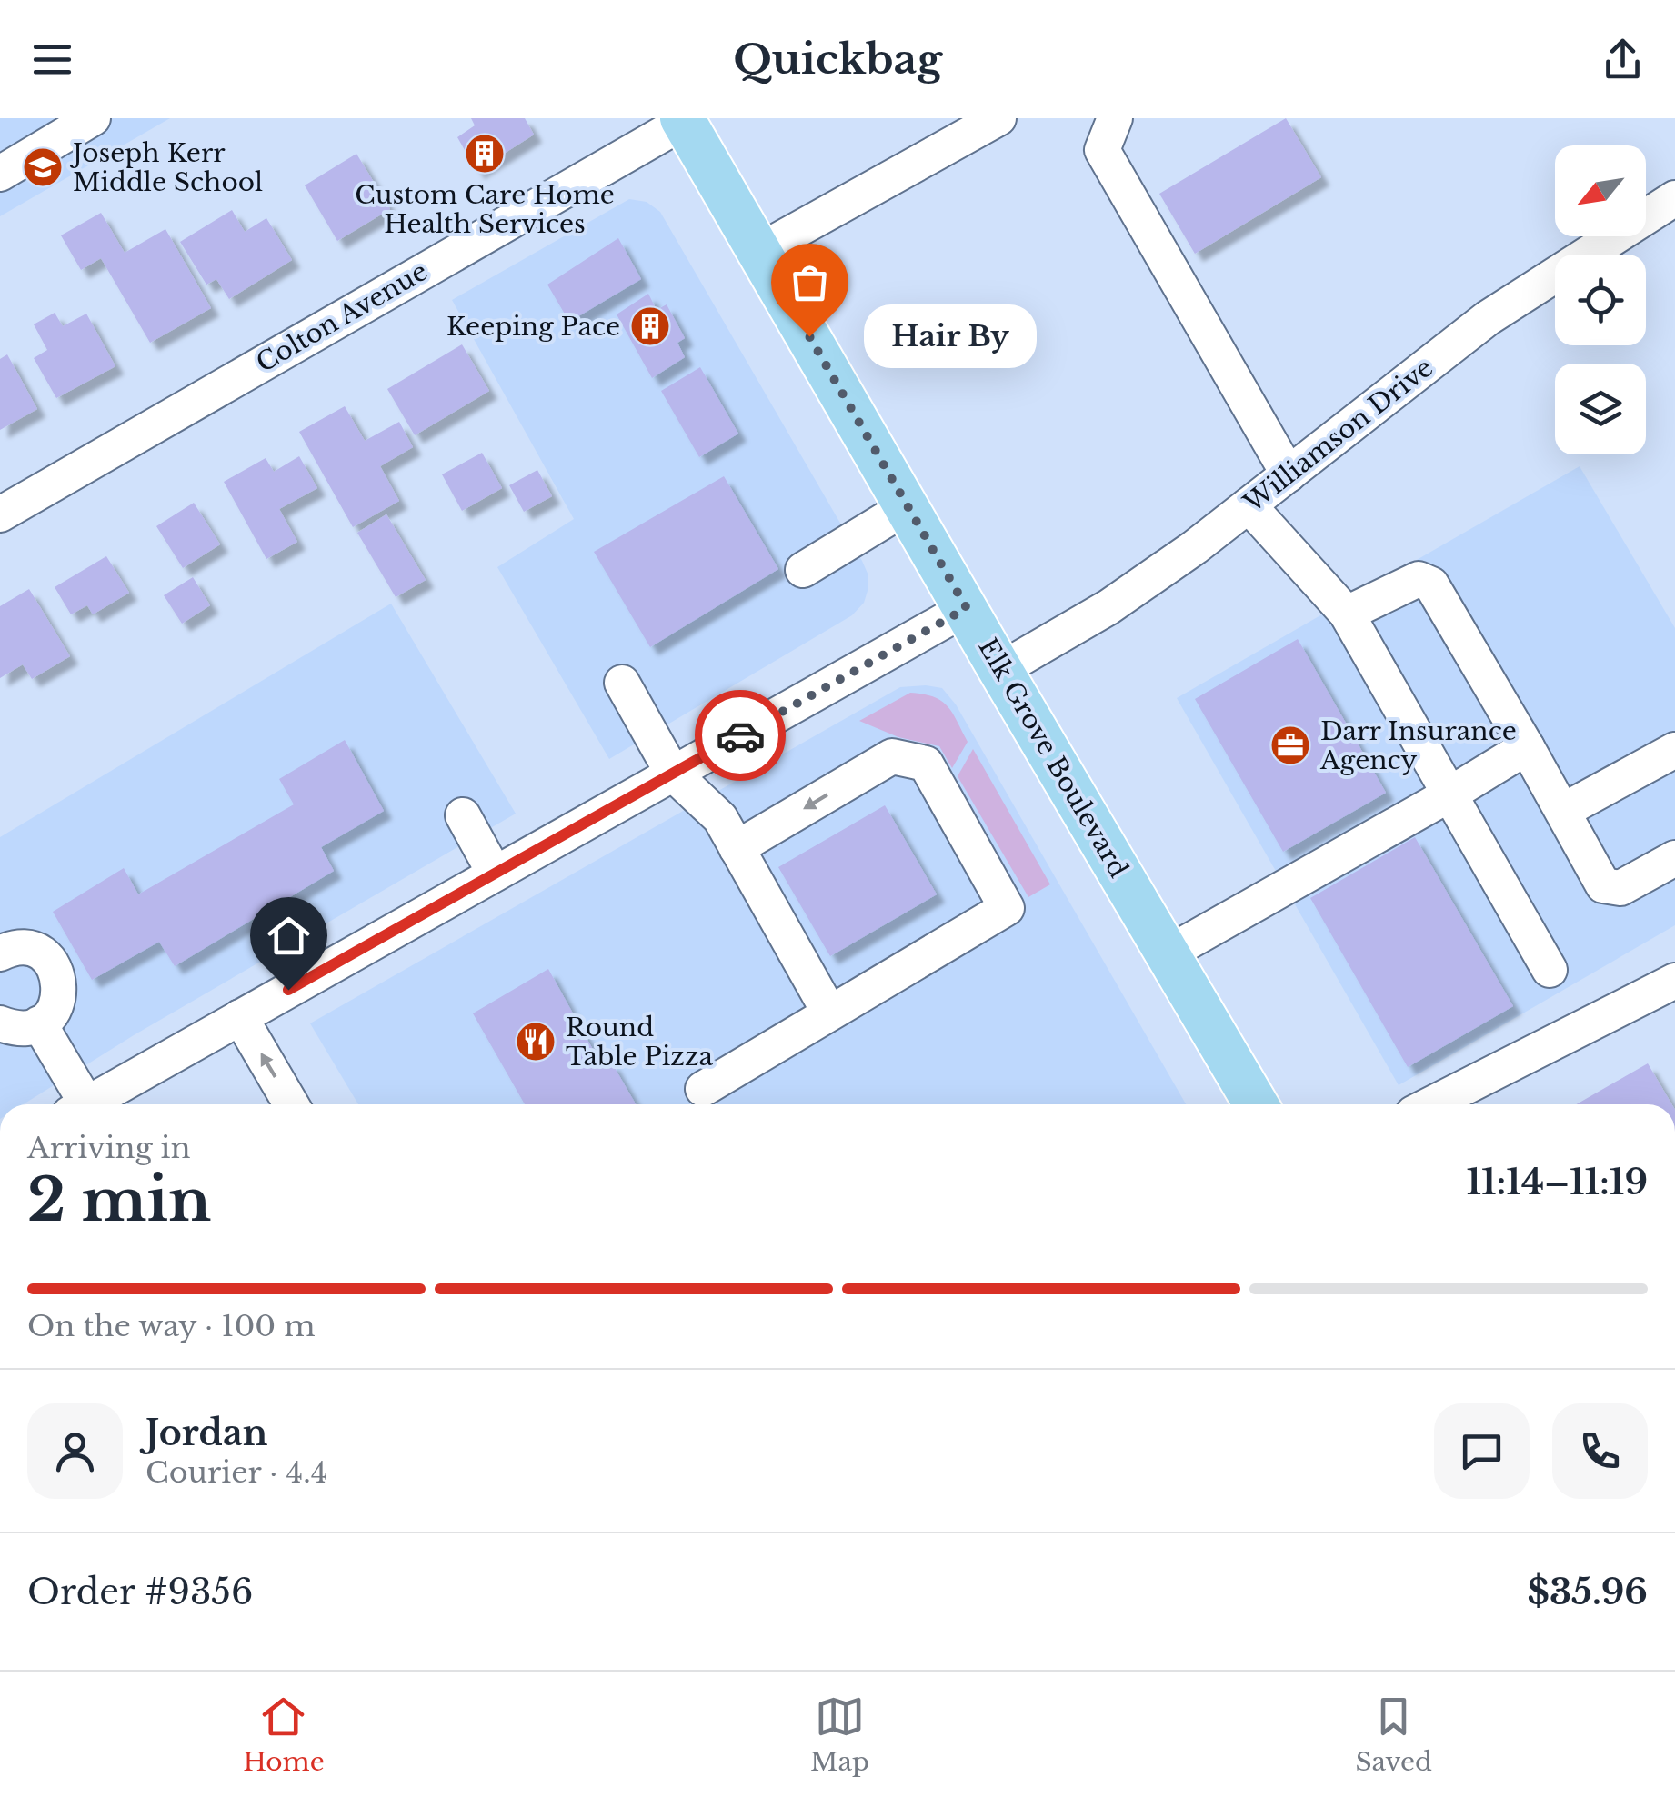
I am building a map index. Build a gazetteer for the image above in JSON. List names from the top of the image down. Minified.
{"streets":{"main road":["Elk Grove Boulevard"],"street":["Colton Avenue","Williamson Drive"]},"crossings":[["Colton Avenue","Elk Grove Boulevard"],["Williamson Drive","Elk Grove Boulevard"]],"places":{"building":["Custom Care Home Health Services","Keeping Pace"],"school or university":["Joseph Kerr Middle School"],"other":["Hair By"],"office":["Darr Insurance Agency"],"restaurant":["Round Table Pizza"]},"north":"bottom left","page":{"header":"Quickbag","bubble":"Hair By","heading":["2 min","Arriving in","11:14–11:19"],"panel":["Jordan","Courier · 4.4","Order #9356","$35.96"],"bar":"On the way · 100 m","tabs":["Home","Map","Saved"]}}
